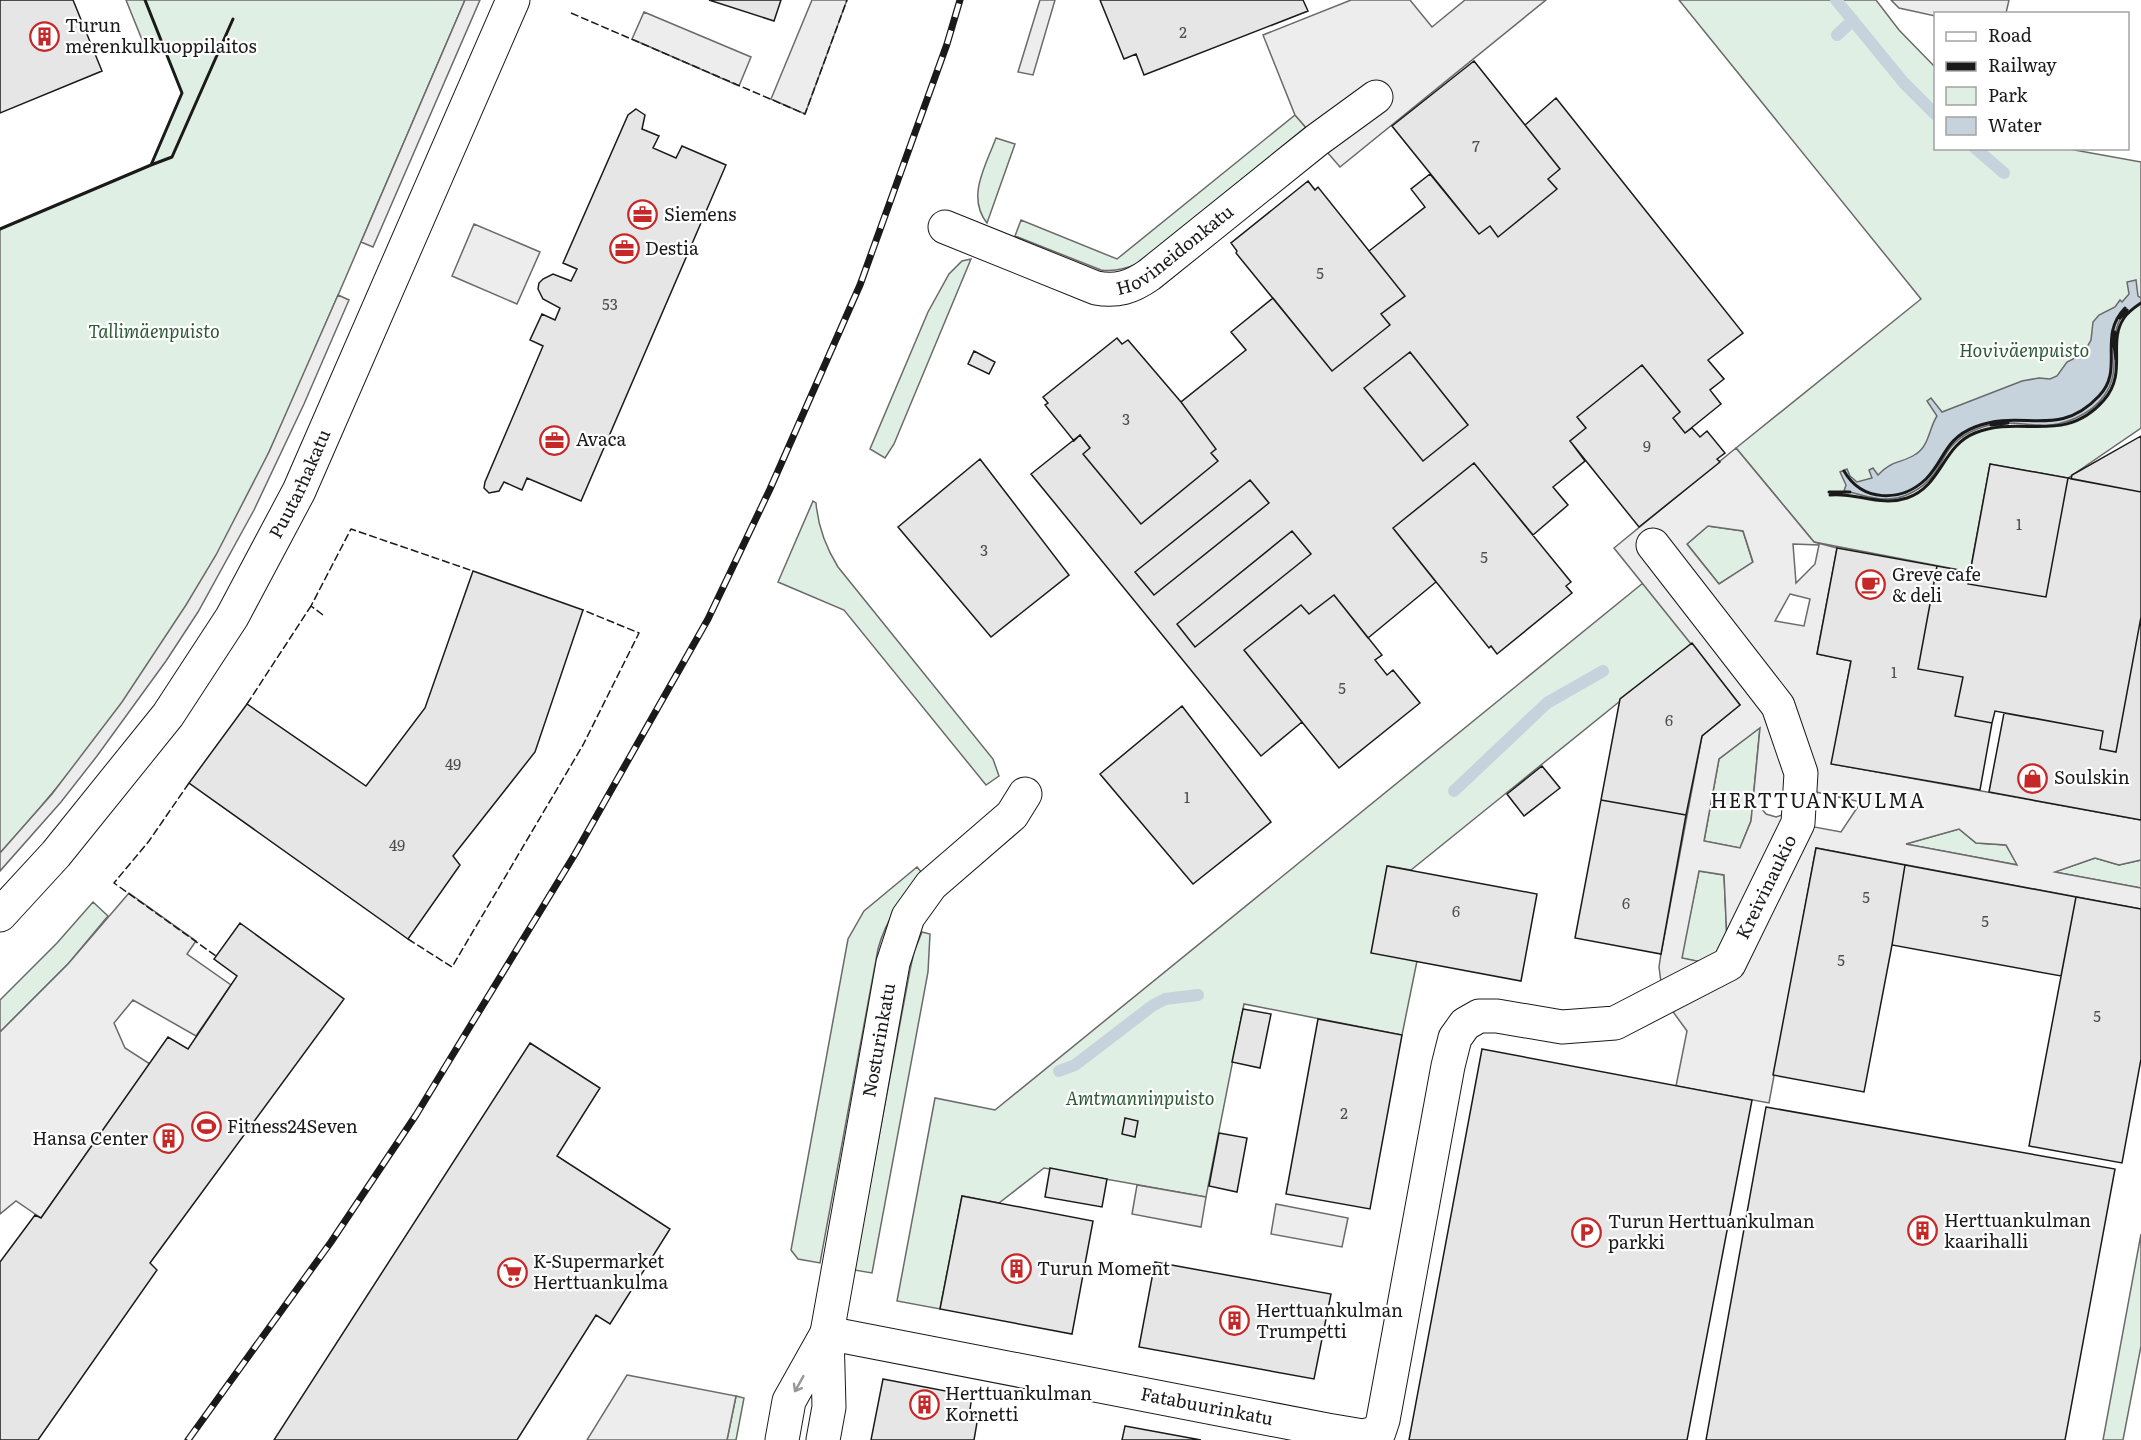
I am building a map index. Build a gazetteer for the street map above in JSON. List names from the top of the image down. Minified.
{"streets":{"street":["Hovineidonkatu","Puutarhakatu","Kreivinaukio","Nosturinkatu","Fatabuurinkatu"]},"crossings":[["Kreivinaukio","Fatabuurinkatu"],["Nosturinkatu","Fatabuurinkatu"]],"districts":["HERTTUANKULMA"],"parks":["Tallimäenpuisto","Hoviväenpuisto","Amtmanninpuisto"],"places":{"building":["Turun merenkulkuoppilaitos","Hansa Center","Herttuankulman kaarihalli","Turun Moment","Herttuankulman Trumpetti","Herttuankulman Kornetti"],"office":["Siemens","Destia","Avaca"],"cafe":["Greve cafe & deli"],"shop":["Soulskin"],"sports":["Fitness24Seven"],"parking":["Turun Herttuankulman parkki"],"supermarket":["K-Supermarket Herttuankulma"]},"house_numbers":["2","7","5","53","3","9","1","3","5","1","5","6","49","1","49","5","6","6","5","5","5","2"],"legend":["Road","Railway","Park","Water"]}
